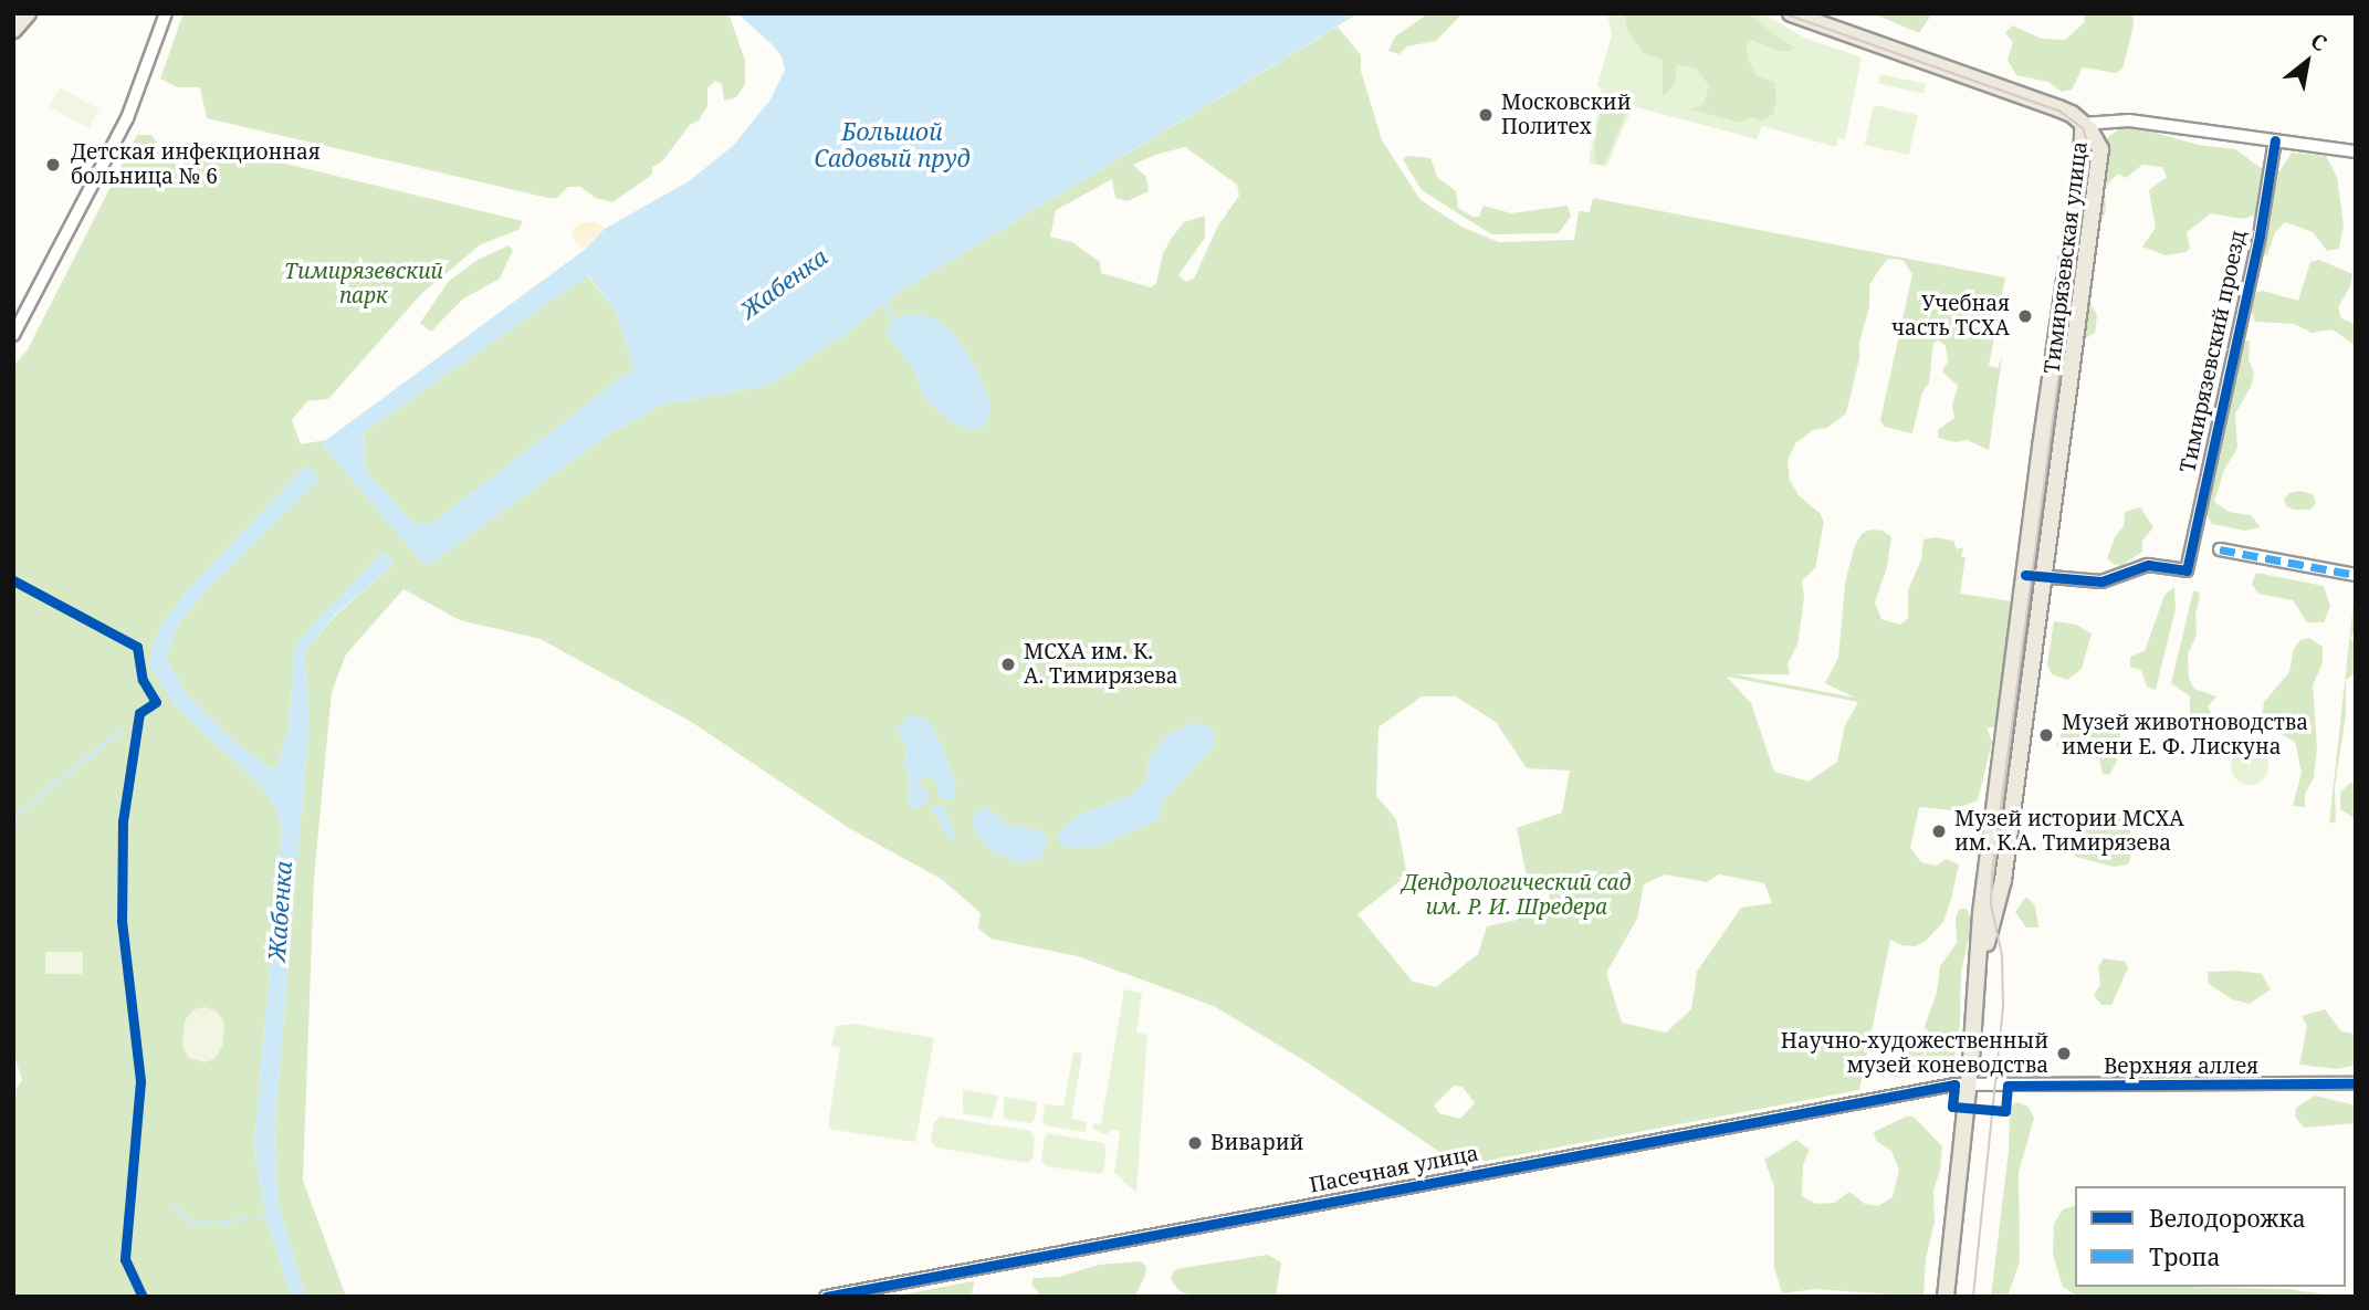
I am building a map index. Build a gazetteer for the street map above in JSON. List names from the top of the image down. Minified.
{"streets":{"main road":["Тимирязевская улица"],"street":["Тимирязевский проезд","Верхняя аллея","Пасечная улица"]},"crossings":[["Тимирязевская улица","Тимирязевский проезд"],["Тимирязевская улица","Верхняя аллея"],["Тимирязевская улица","Пасечная улица"],["Верхняя аллея","Пасечная улица"]],"water":["Большой Садовый пруд","Жабенка"],"parks":["Тимирязевский парк","Дендрологический сад им. Р. И. Шредера"],"places":["Московский Политех","Детская инфекционная больница № 6","Учебная часть ТСХА","МСХА им. К. А. Тимирязева","Музей животноводства имени Е. Ф. Лискуна","Музей истории МСХА им. К.А. Тимирязева","Научно-художественный музей коневодства","Виварий"],"legend":["Велодорожка","Тропа"],"north":"top right"}
